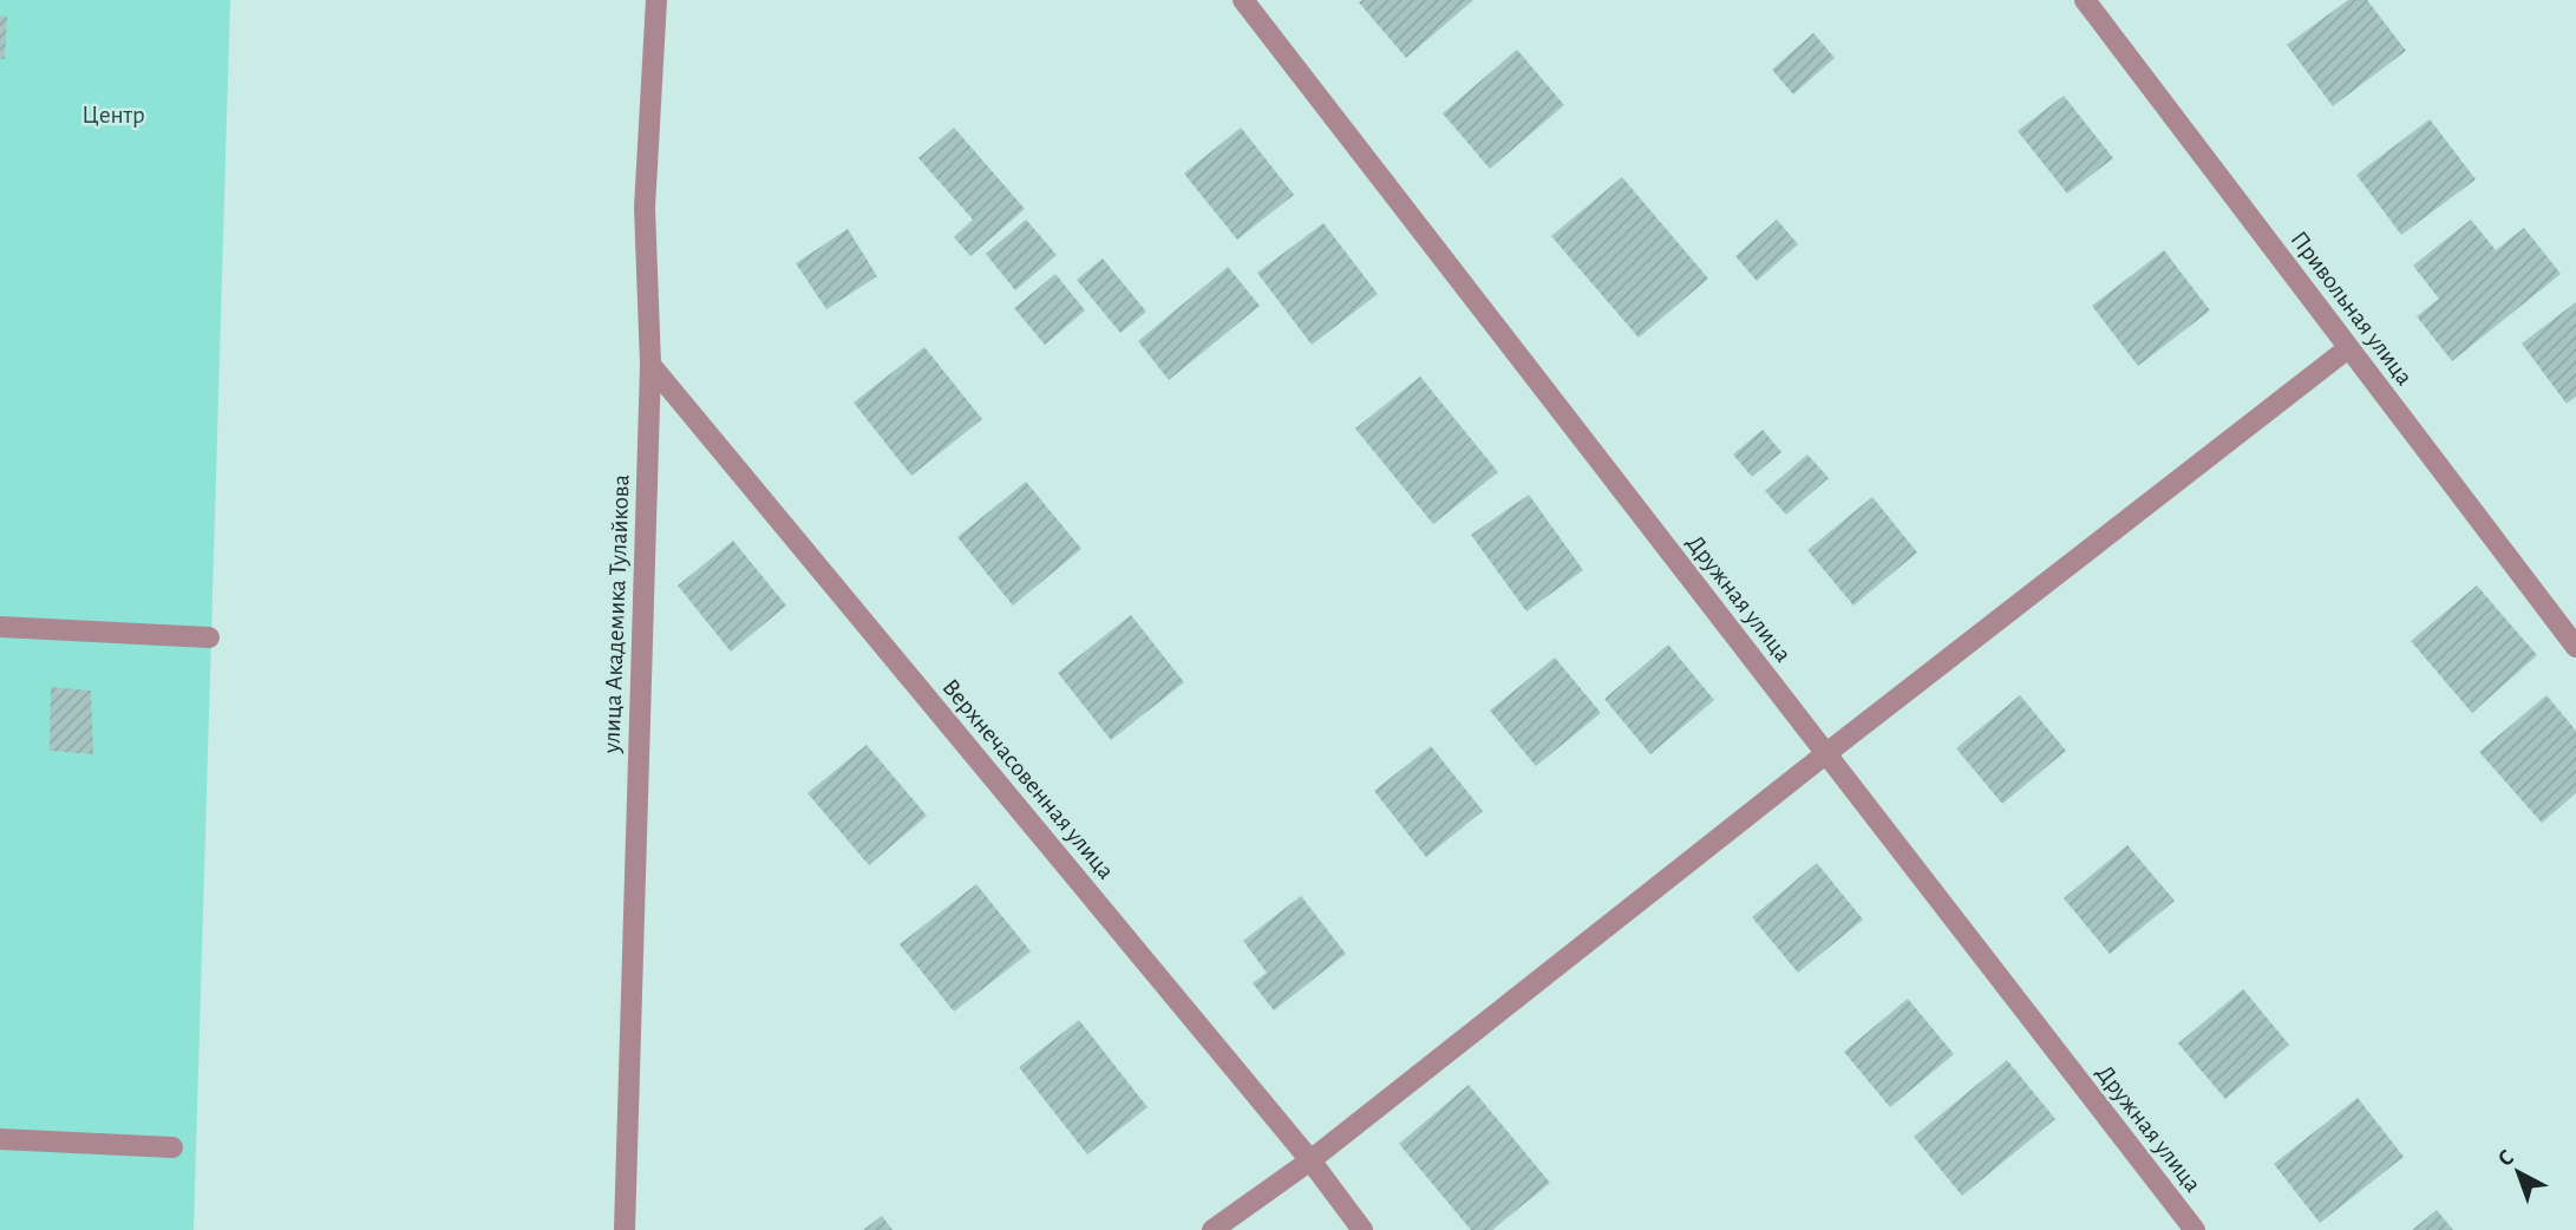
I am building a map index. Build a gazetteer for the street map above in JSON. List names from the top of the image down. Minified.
{"streets":{"street":["Привольная улица","Дружная улица","улица Академика Тулайкова","Верхнечасовенная улица"]},"crossings":[["улица Академика Тулайкова","Верхнечасовенная улица"]],"parks":["Центр"],"north":"top left"}
